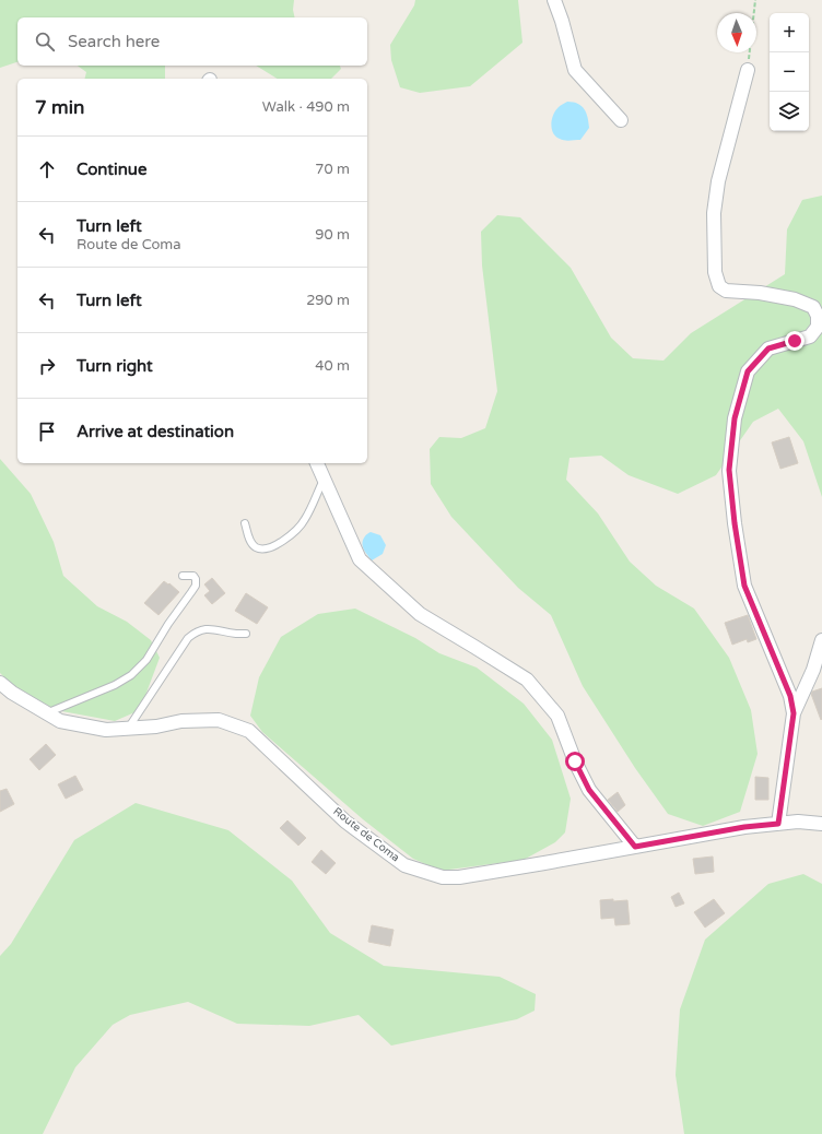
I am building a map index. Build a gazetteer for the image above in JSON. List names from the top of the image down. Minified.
{"streets":{"street":["Route de Coma"]},"north":"bottom","page":{"map_buttons":["+","−"],"search":"Search here","heading":["7 min","Walk · 490 m"],"list":[["Continue","70 m"],["Turn left","Route de Coma","90 m"],["Turn left","290 m"],["Turn right","40 m"],"Arrive at destination"]}}
